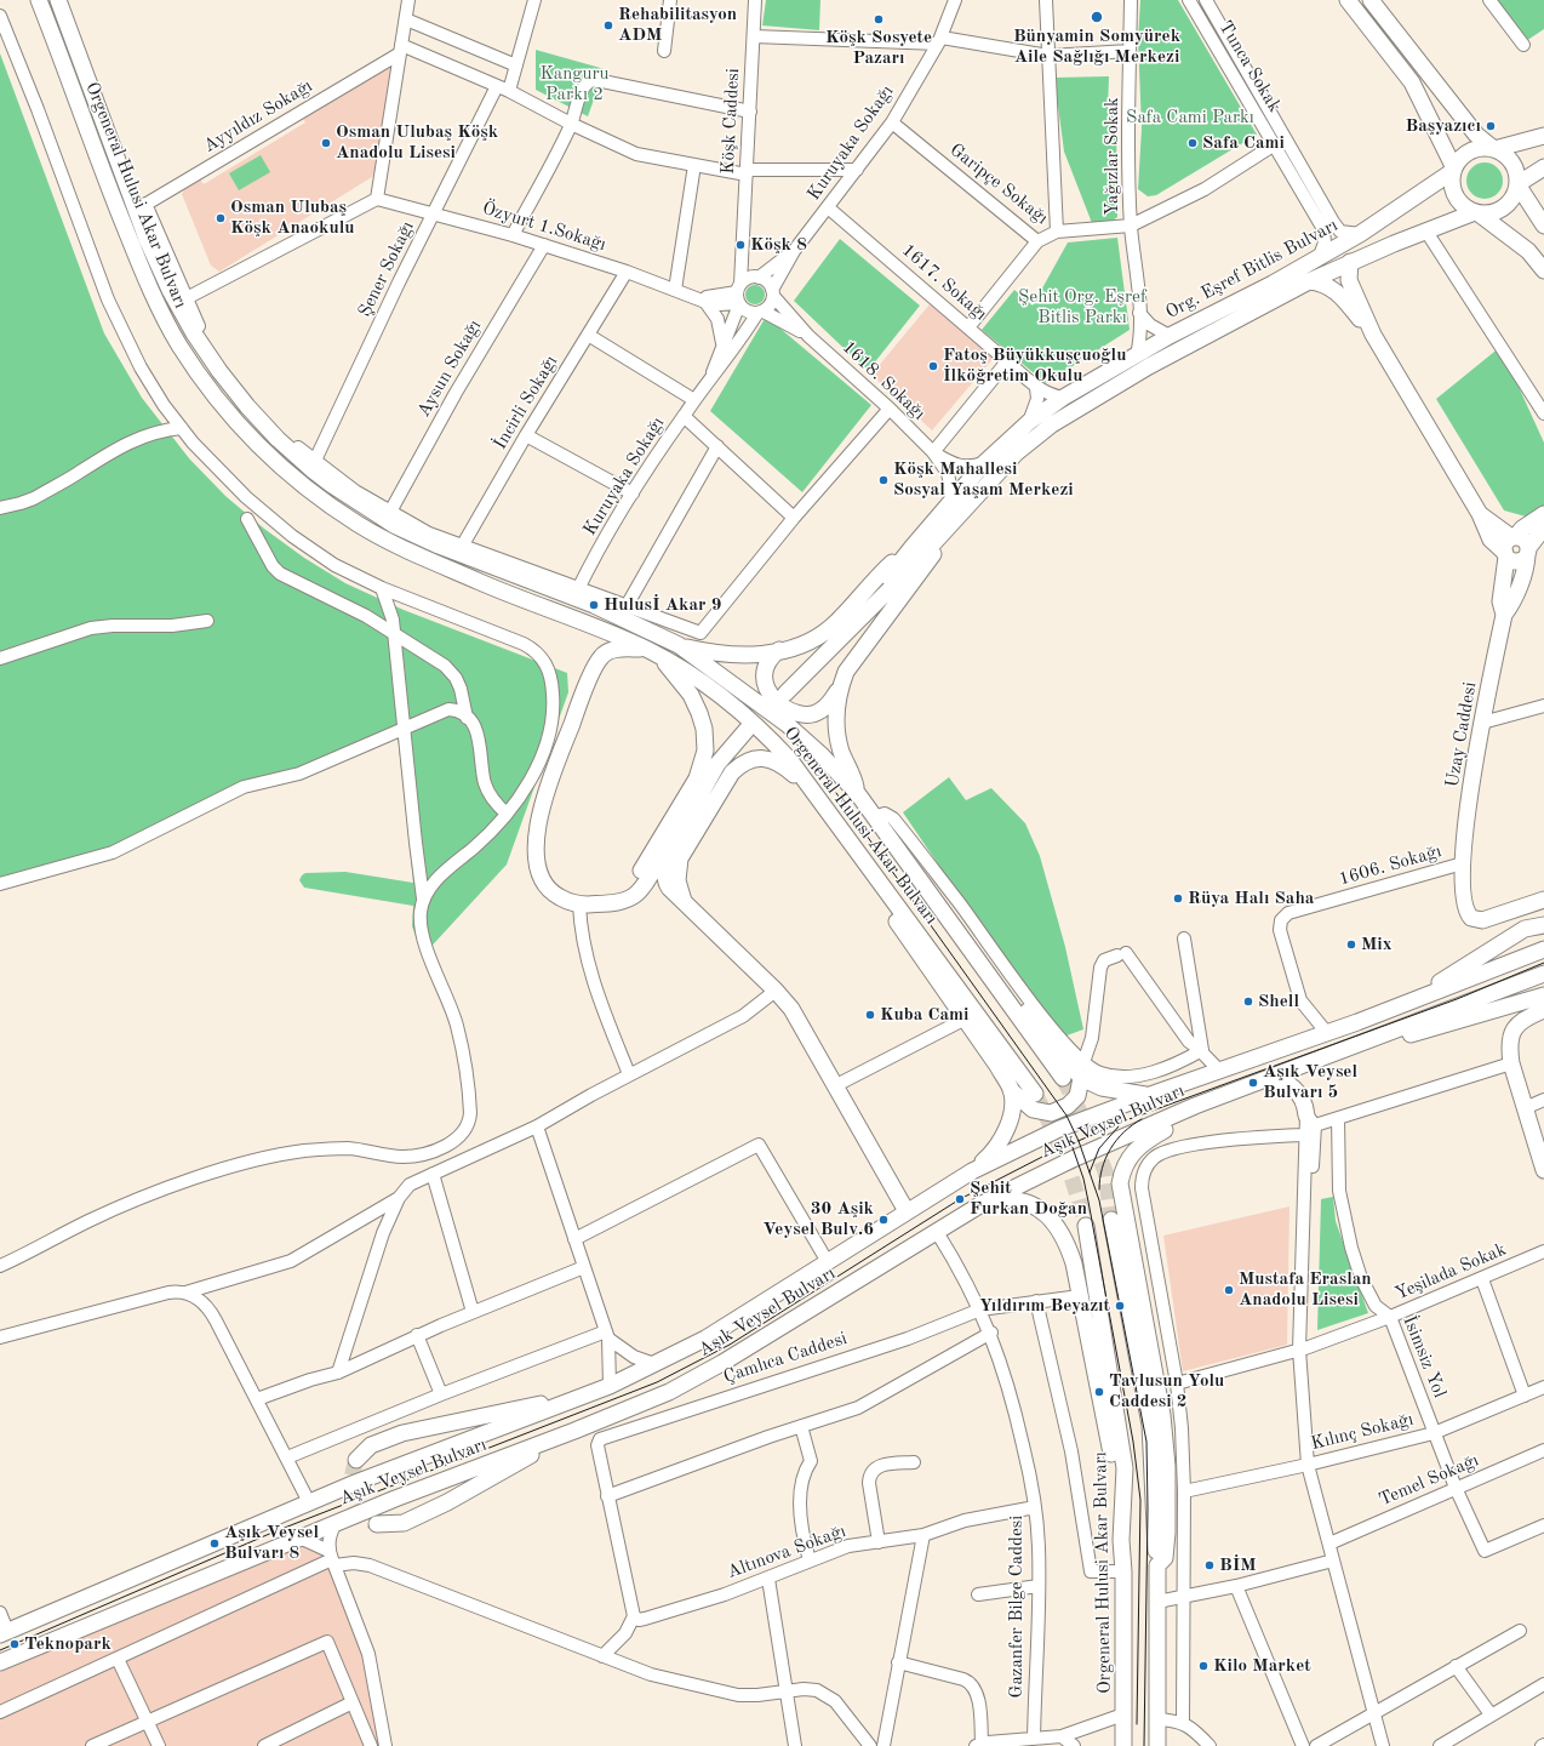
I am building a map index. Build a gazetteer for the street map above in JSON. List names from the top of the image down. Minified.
{"streets":{"main road":["Orgeneral Hulusi Akar Bulvarı","Org. Eşref Bitlis Bulvarı","Uzay Caddesi","Aşık Veysel Bulvarı"],"street":["Tunca Sokak","Ayyıldız Sokağı","Köşk Caddesi","Kuruyaka Sokağı","Yağızlar Sokak","Garipçe Sokağı","Özyurt 1.Sokağı","Şener Sokağı","1617. Sokağı","Aysun Sokağı","1618. Sokağı","İncirli Sokağı","1606. Sokağı","Yeşilada Sokak","İsimsiz Yol","Çamlıca Caddesi","Kılınç Sokağı","Temel Sokağı","Altınova Sokağı","Gazanfer Bilge Caddesi"]},"crossings":[["Tunca Sokak","Garipçe Sokağı"],["Tunca Sokak","Org. Eşref Bitlis Bulvarı"],["Ayyıldız Sokağı","Orgeneral Hulusi Akar Bulvarı"],["Köşk Caddesi","Kuruyaka Sokağı"],["Köşk Caddesi","1618. Sokağı"],["Kuruyaka Sokağı","Garipçe Sokağı"],["Kuruyaka Sokağı","Orgeneral Hulusi Akar Bulvarı"],["Kuruyaka Sokağı","1617. Sokağı"],["Kuruyaka Sokağı","1618. Sokağı"],["Yağızlar Sokak","Garipçe Sokağı"],["Yağızlar Sokak","Org. Eşref Bitlis Bulvarı"],["Orgeneral Hulusi Akar Bulvarı","Şener Sokağı"],["Orgeneral Hulusi Akar Bulvarı","İncirli Sokağı"],["Özyurt 1.Sokağı","Şener Sokağı"],["Özyurt 1.Sokağı","Aysun Sokağı"],["Özyurt 1.Sokağı","İncirli Sokağı"],["Org. Eşref Bitlis Bulvarı","1617. Sokağı"],["Org. Eşref Bitlis Bulvarı","1618. Sokağı"],["Uzay Caddesi","1606. Sokağı"],["1606. Sokağı","Aşık Veysel Bulvarı"],["Aşık Veysel Bulvarı","Gazanfer Bilge Caddesi"],["Yeşilada Sokak","İsimsiz Yol"],["İsimsiz Yol","Kılınç Sokağı"],["İsimsiz Yol","Temel Sokağı"],["Çamlıca Caddesi","Gazanfer Bilge Caddesi"],["Altınova Sokağı","Gazanfer Bilge Caddesi"]],"parks":["Kanguru Parkı 2","Safa Cami Parkı","Şehit Org. Eşref Bitlis Parkı"],"places":["Bünyamin Somyürek Aile Sağlığı Merkezi","Köşk Sosyete Pazarı","Rehabilitasyon ADM","Başyazıcı","Osman Ulubaş Köşk Anadolu Lisesi","Safa Cami","Osman Ulubaş Köşk Anaokulu","Köşk 8","Fatoş Büyükkuşçuoğlu İlköğretim Okulu","Köşk Mahallesi Sosyal Yaşam Merkezi","Hulusİ Akar 9","Rüya Halı Saha","Mix","Shell","Kuba Cami","Aşık Veysel Bulvarı 5","Şehit Furkan Doğan","30 Aşik Veysel Bulv.6","Mustafa Eraslan Anadolu Lisesi","Yıldırım Beyazıt","Tavlusun Yolu Caddesi 2","Aşık Veysel Bulvarı 8","BİM","Teknopark","Kilo Market"]}
